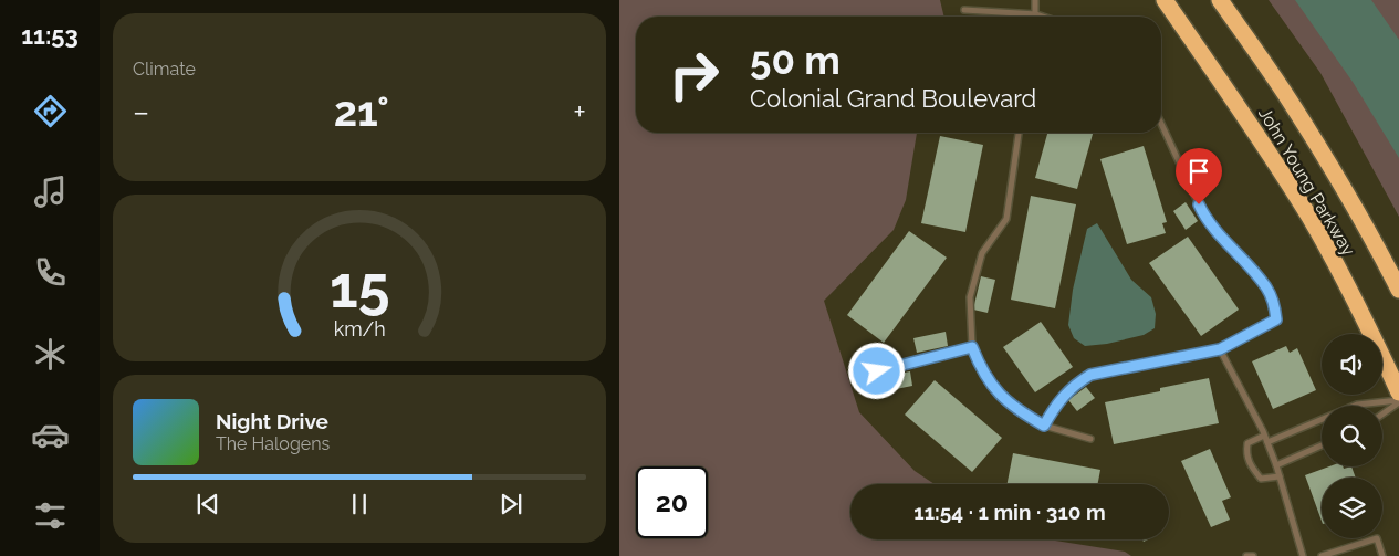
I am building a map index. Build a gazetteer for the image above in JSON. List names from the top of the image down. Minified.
{"streets":{"highway":["John Young Parkway"]},"page":{"tabs":"11:53","tile":"Climate","turn":["50 m","Colonial Grand Boulevard"],"heat":["−","21°","+"],"song":["Night Drive","The Halogens"],"limit":"20","trip":"11:54 · 1 min · 310 m","gauge":["15","km/h"]}}
